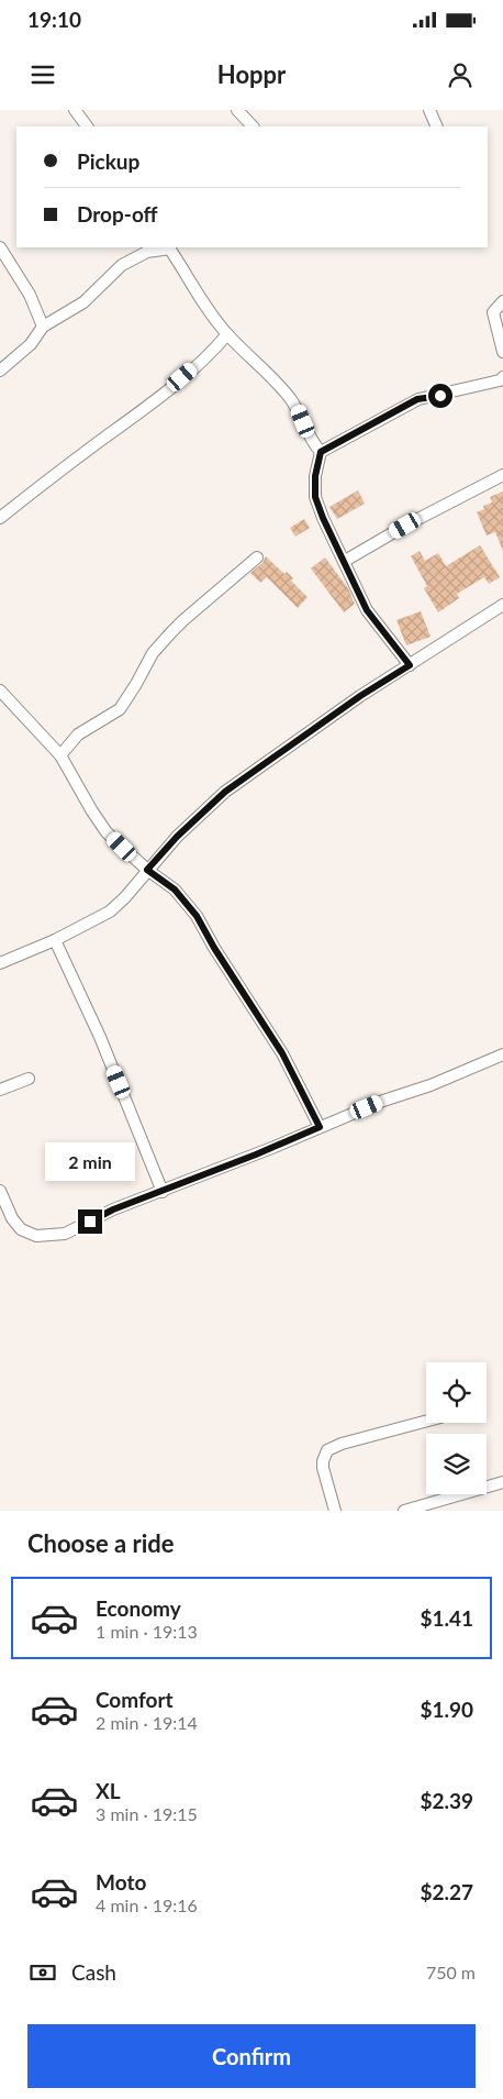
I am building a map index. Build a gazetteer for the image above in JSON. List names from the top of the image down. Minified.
{"page":{"status":"19:10","header":"Hoppr","banner":["Pickup","Drop-off"],"bubble":"2 min","heading":"Choose a ride","list":[{"name":"Economy","note":"1 min · 19:13","value":"$1.41"},{"name":"Comfort","note":"2 min · 19:14","value":"$1.90"},{"name":"XL","note":"3 min · 19:15","value":"$2.39"},{"name":"Moto","note":"4 min · 19:16","value":"$2.27"}],"pay":["Cash","750 m"],"buttons":"Confirm"}}
